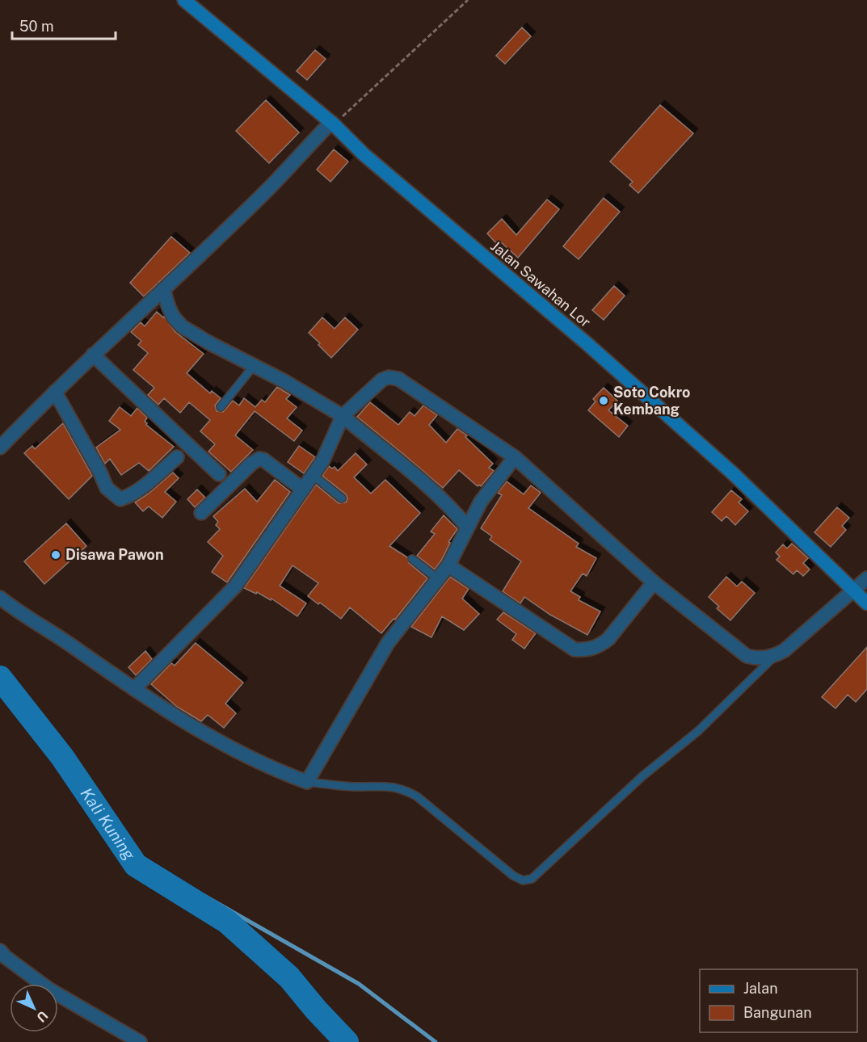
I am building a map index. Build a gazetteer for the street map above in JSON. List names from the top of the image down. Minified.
{"streets":{"main road":["Jalan Sawahan Lor"]},"water":["Kali Kuning"],"places":["Soto Cokro Kembang","Disawa Pawon"],"legend":["Jalan","Bangunan"],"scale_bar":"50 m","north":"bottom right"}
